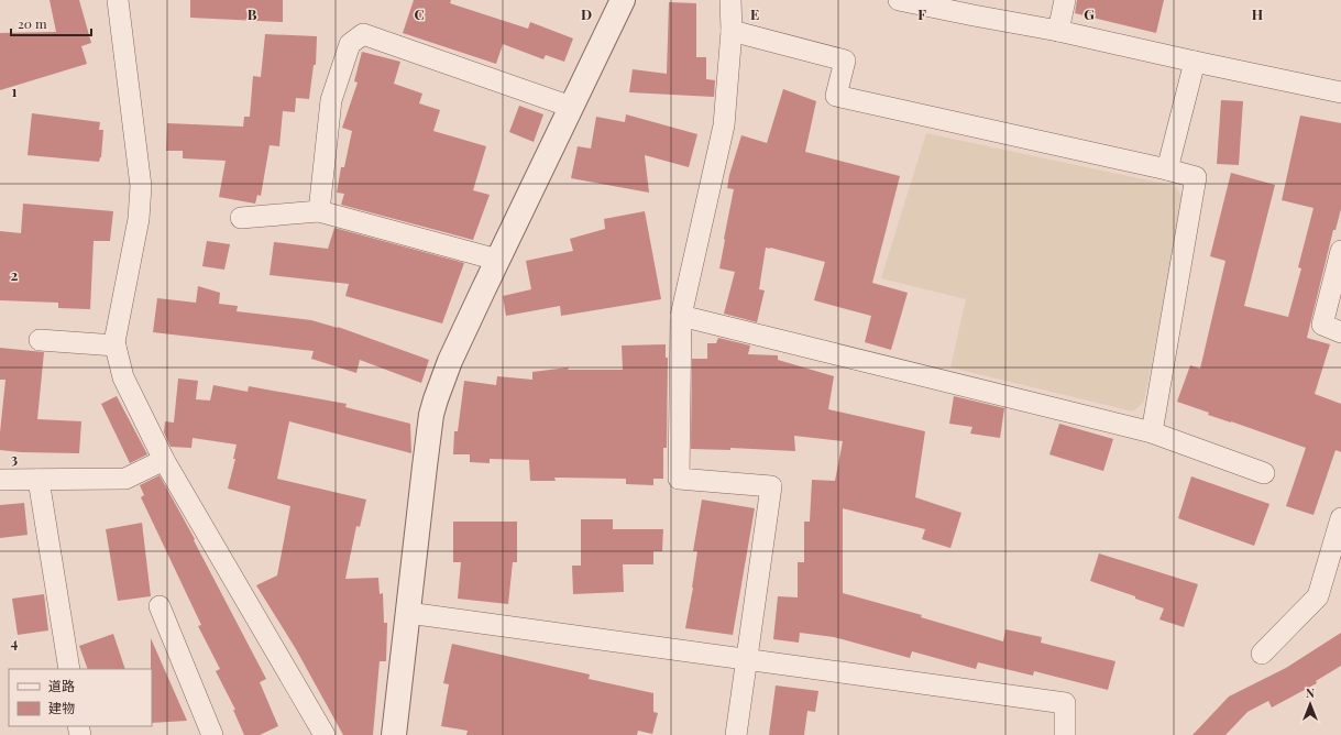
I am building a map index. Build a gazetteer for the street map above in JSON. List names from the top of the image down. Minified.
{"legend":["道路","建物"],"scale_bar":"20 m","north":"top","grid":{"columns":["B","C","D","E","F","G","H"],"rows":["1","2","3","4"]}}
